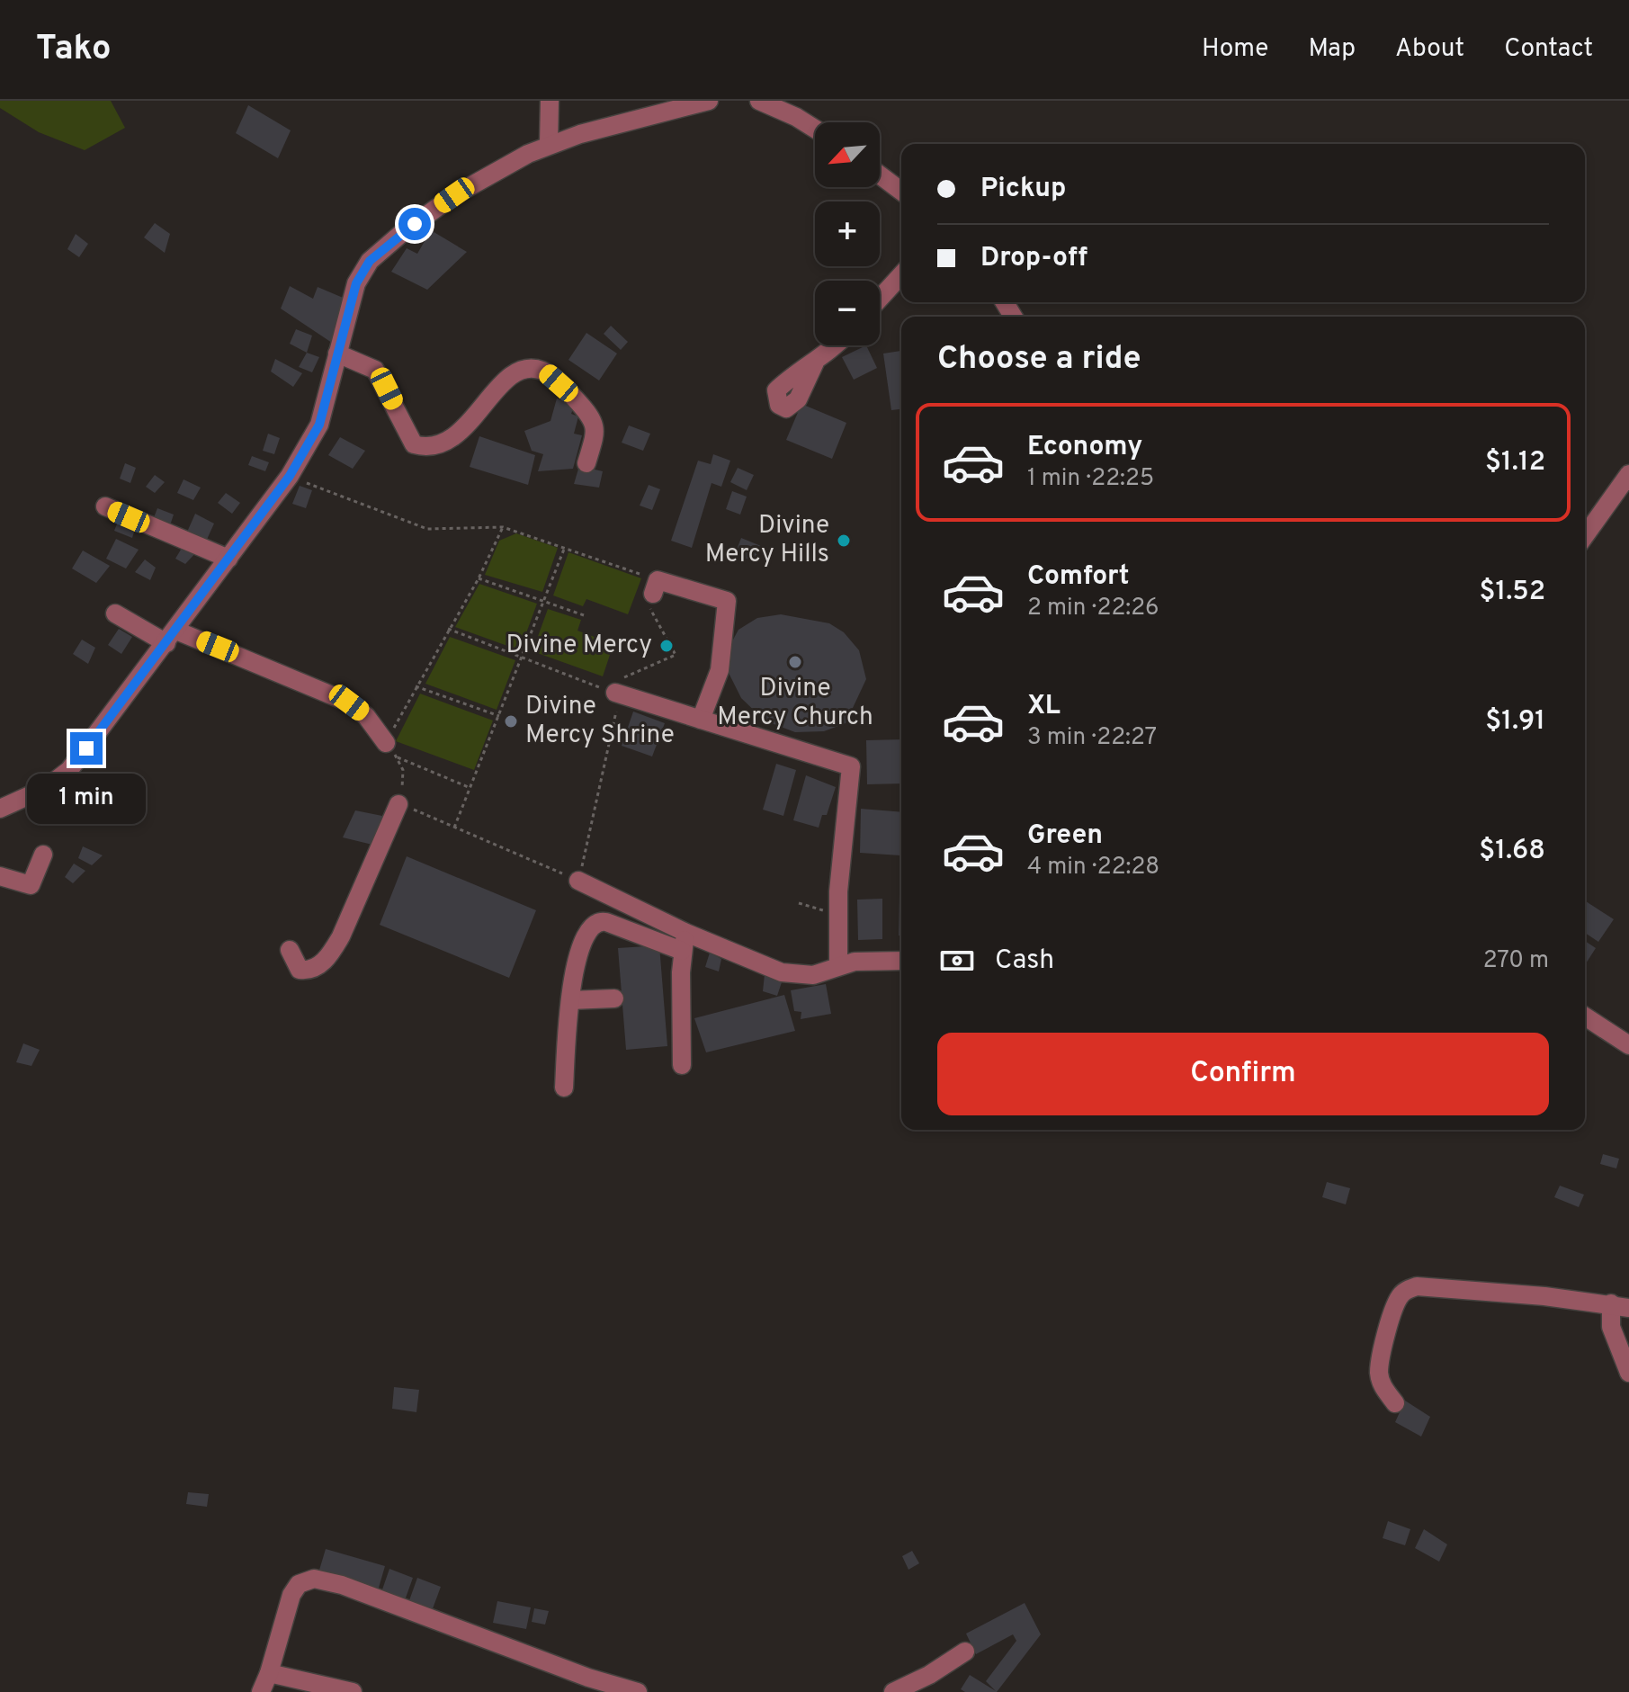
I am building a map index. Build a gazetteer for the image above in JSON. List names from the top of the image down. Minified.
{"places":["Divine Mercy Hills","Divine Mercy","Divine Mercy Church","Divine Mercy Shrine"],"north":"bottom left","page":{"header":"Tako","nav":["Home","Map","About","Contact"],"map_buttons":["+","−"],"banner":["Pickup","Drop-off"],"heading":"Choose a ride","list":[{"name":"Economy","note":"1 min · 22:25","value":"$1.12"},{"name":"Comfort","note":"2 min · 22:26","value":"$1.52"},{"name":"XL","note":"3 min · 22:27","value":"$1.91"},{"name":"Green","note":"4 min · 22:28","value":"$1.68"}],"bubble":"1 min","pay":["Cash","270 m"],"buttons":"Confirm"}}
